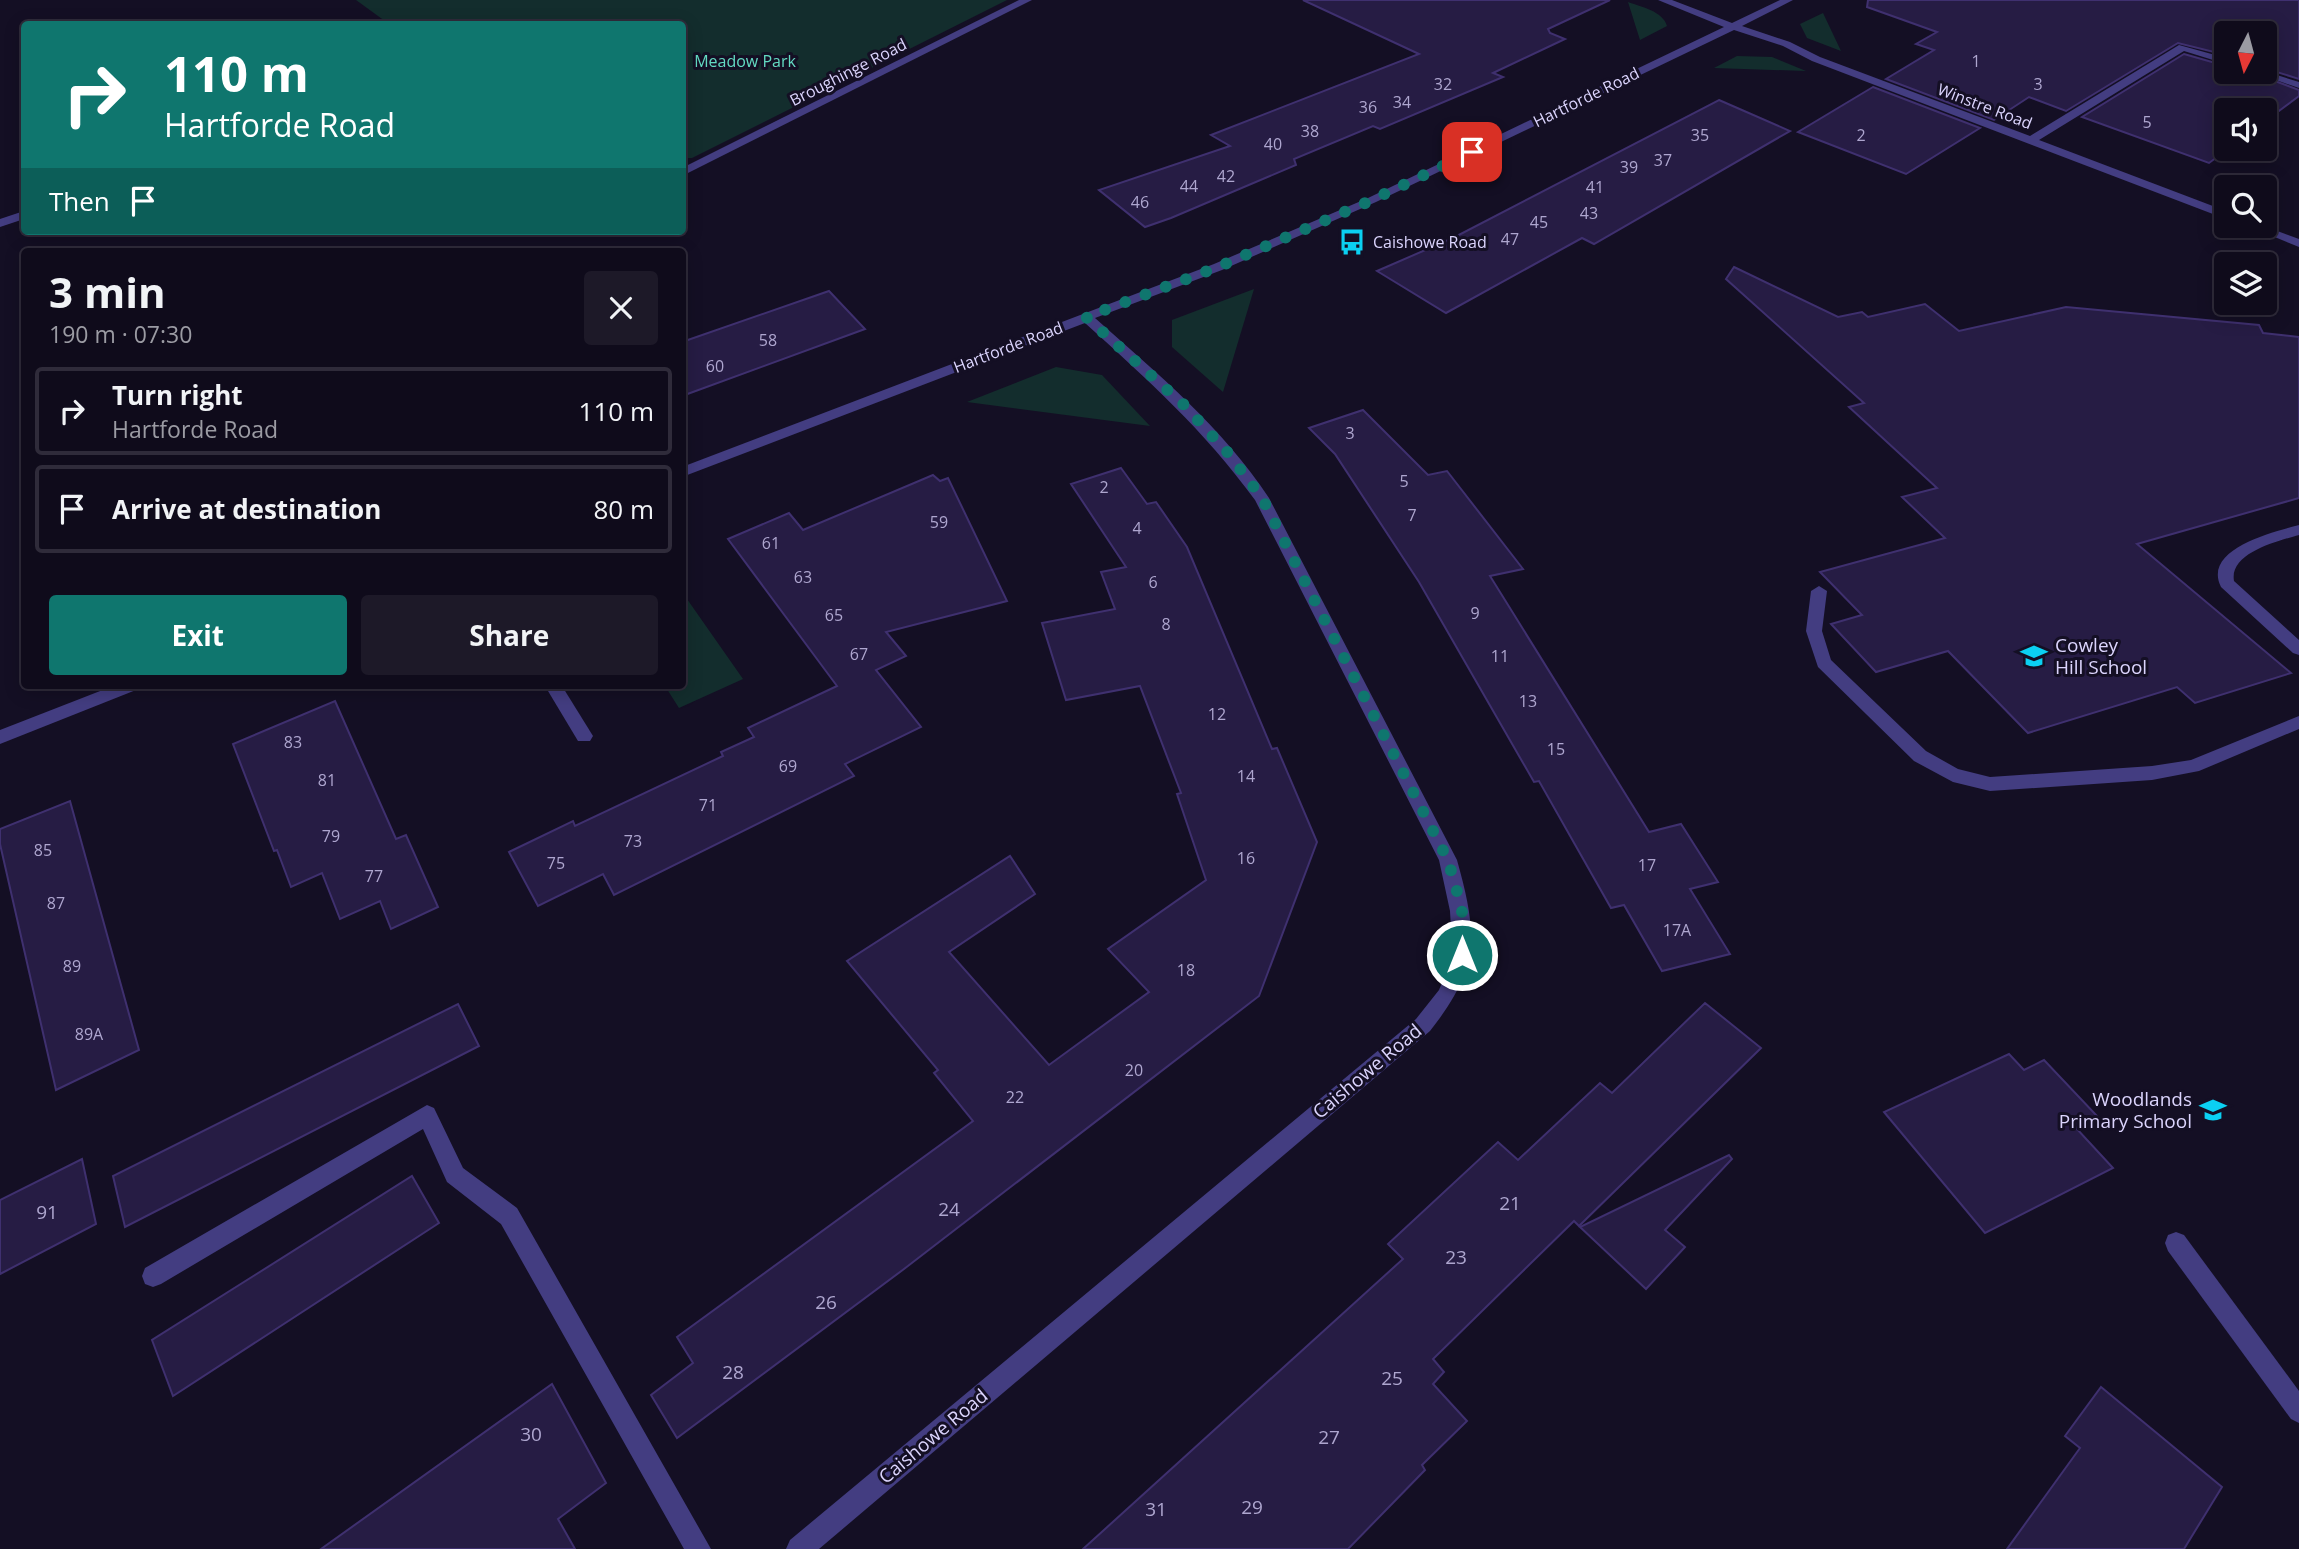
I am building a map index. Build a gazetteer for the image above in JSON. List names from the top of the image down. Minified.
{"streets":{"street":["Broughinge Road","Hartforde Road","Winstre Road","Caishowe Road"]},"crossings":[["Hartforde Road","Winstre Road"],["Hartforde Road","Caishowe Road"]],"parks":["Meadow Park"],"places":{"bus stop":["Caishowe Road"],"school or university":["Cowley Hill School","Woodlands Primary School"]},"house_numbers":["1","32","3","34","36","5","38","35","2","40","37","39","42","44","41","46","43","45","47","58","60","3","5","2","7","59","4","61","63","6","9","65","8","67","11","13","12","83","15","69","14","81","71","79","73","85","16","75","17","77","87","17A","89","18","89A","20","22","21","24","91","23","26","28","25","30","27","29","31"],"north":"bottom","page":{"turn":["110 m","Hartforde Road"],"then":"Then","heading":["3 min","190 m · 07:30"],"list":[{"name":"Turn right","note":"Hartforde Road","value":"110 m"},{"name":"Arrive at destination","value":"80 m"}],"buttons":["Exit","Share"]}}
